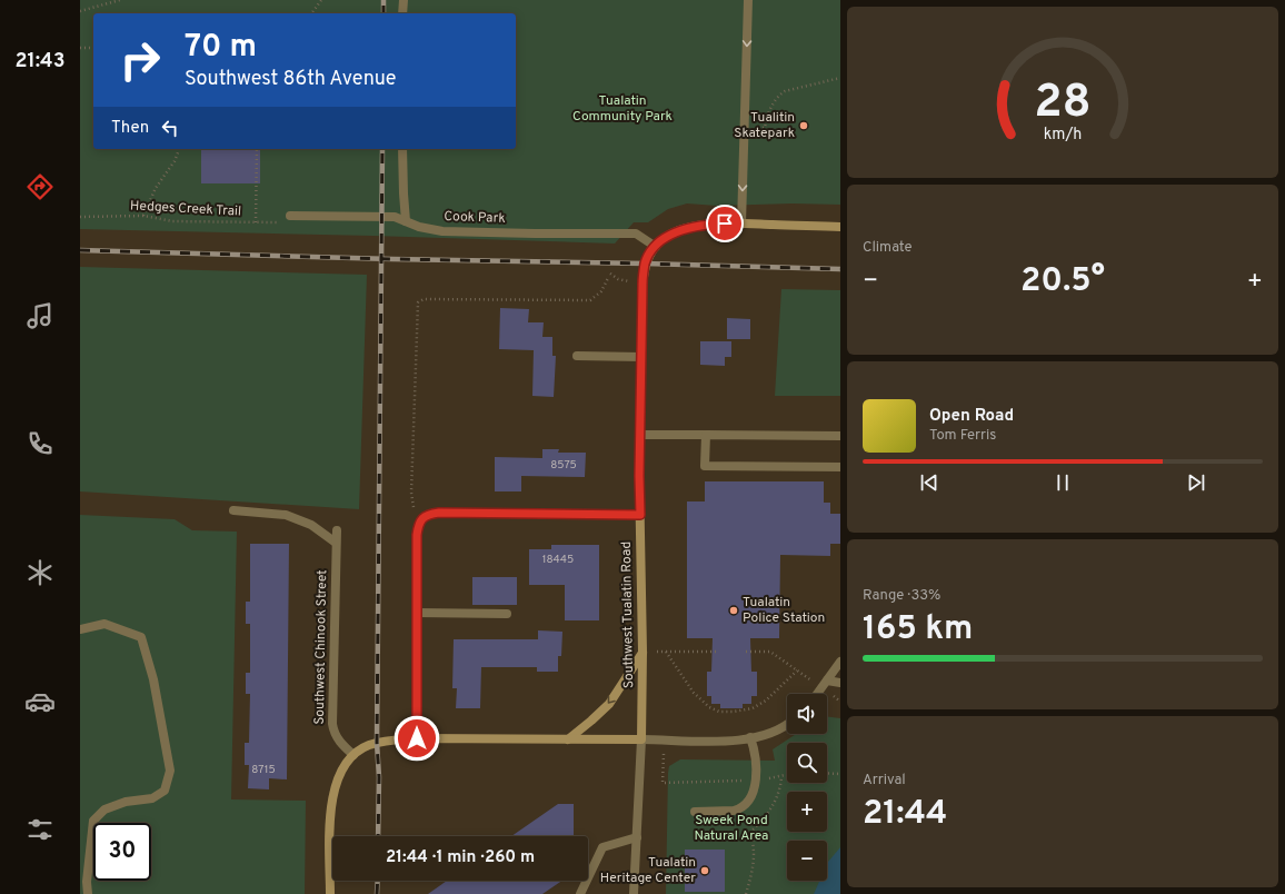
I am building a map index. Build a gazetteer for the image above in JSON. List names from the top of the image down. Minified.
{"streets":{"main road":["Southwest Tualatin Road"],"street":["Cook Park","Southwest Chinook Street"],"path":["Hedges Creek Trail"]},"crossings":[["Hedges Creek Trail","Cook Park"],["Cook Park","Southwest Tualatin Road"]],"parks":["Tualatin Community Park","Sweek Pond Natural Area"],"places":["Tualitin Skatepark","Tualatin Police Station","Tualatin Heritage Center"],"house_numbers":["8575","18445","8715"],"page":{"tabs":"21:43","turn":["70 m","Southwest 86th Avenue"],"then":"Then","tile":["Climate",["Range · 33%","165 km"],["Arrival","21:44"]],"heat":["−","20.5°","+"],"song":["Open Road","Tom Ferris"],"map_buttons":["+","−"],"limit":"30","trip":"21:44 · 1 min · 260 m","gauge":["28","km/h"]}}
